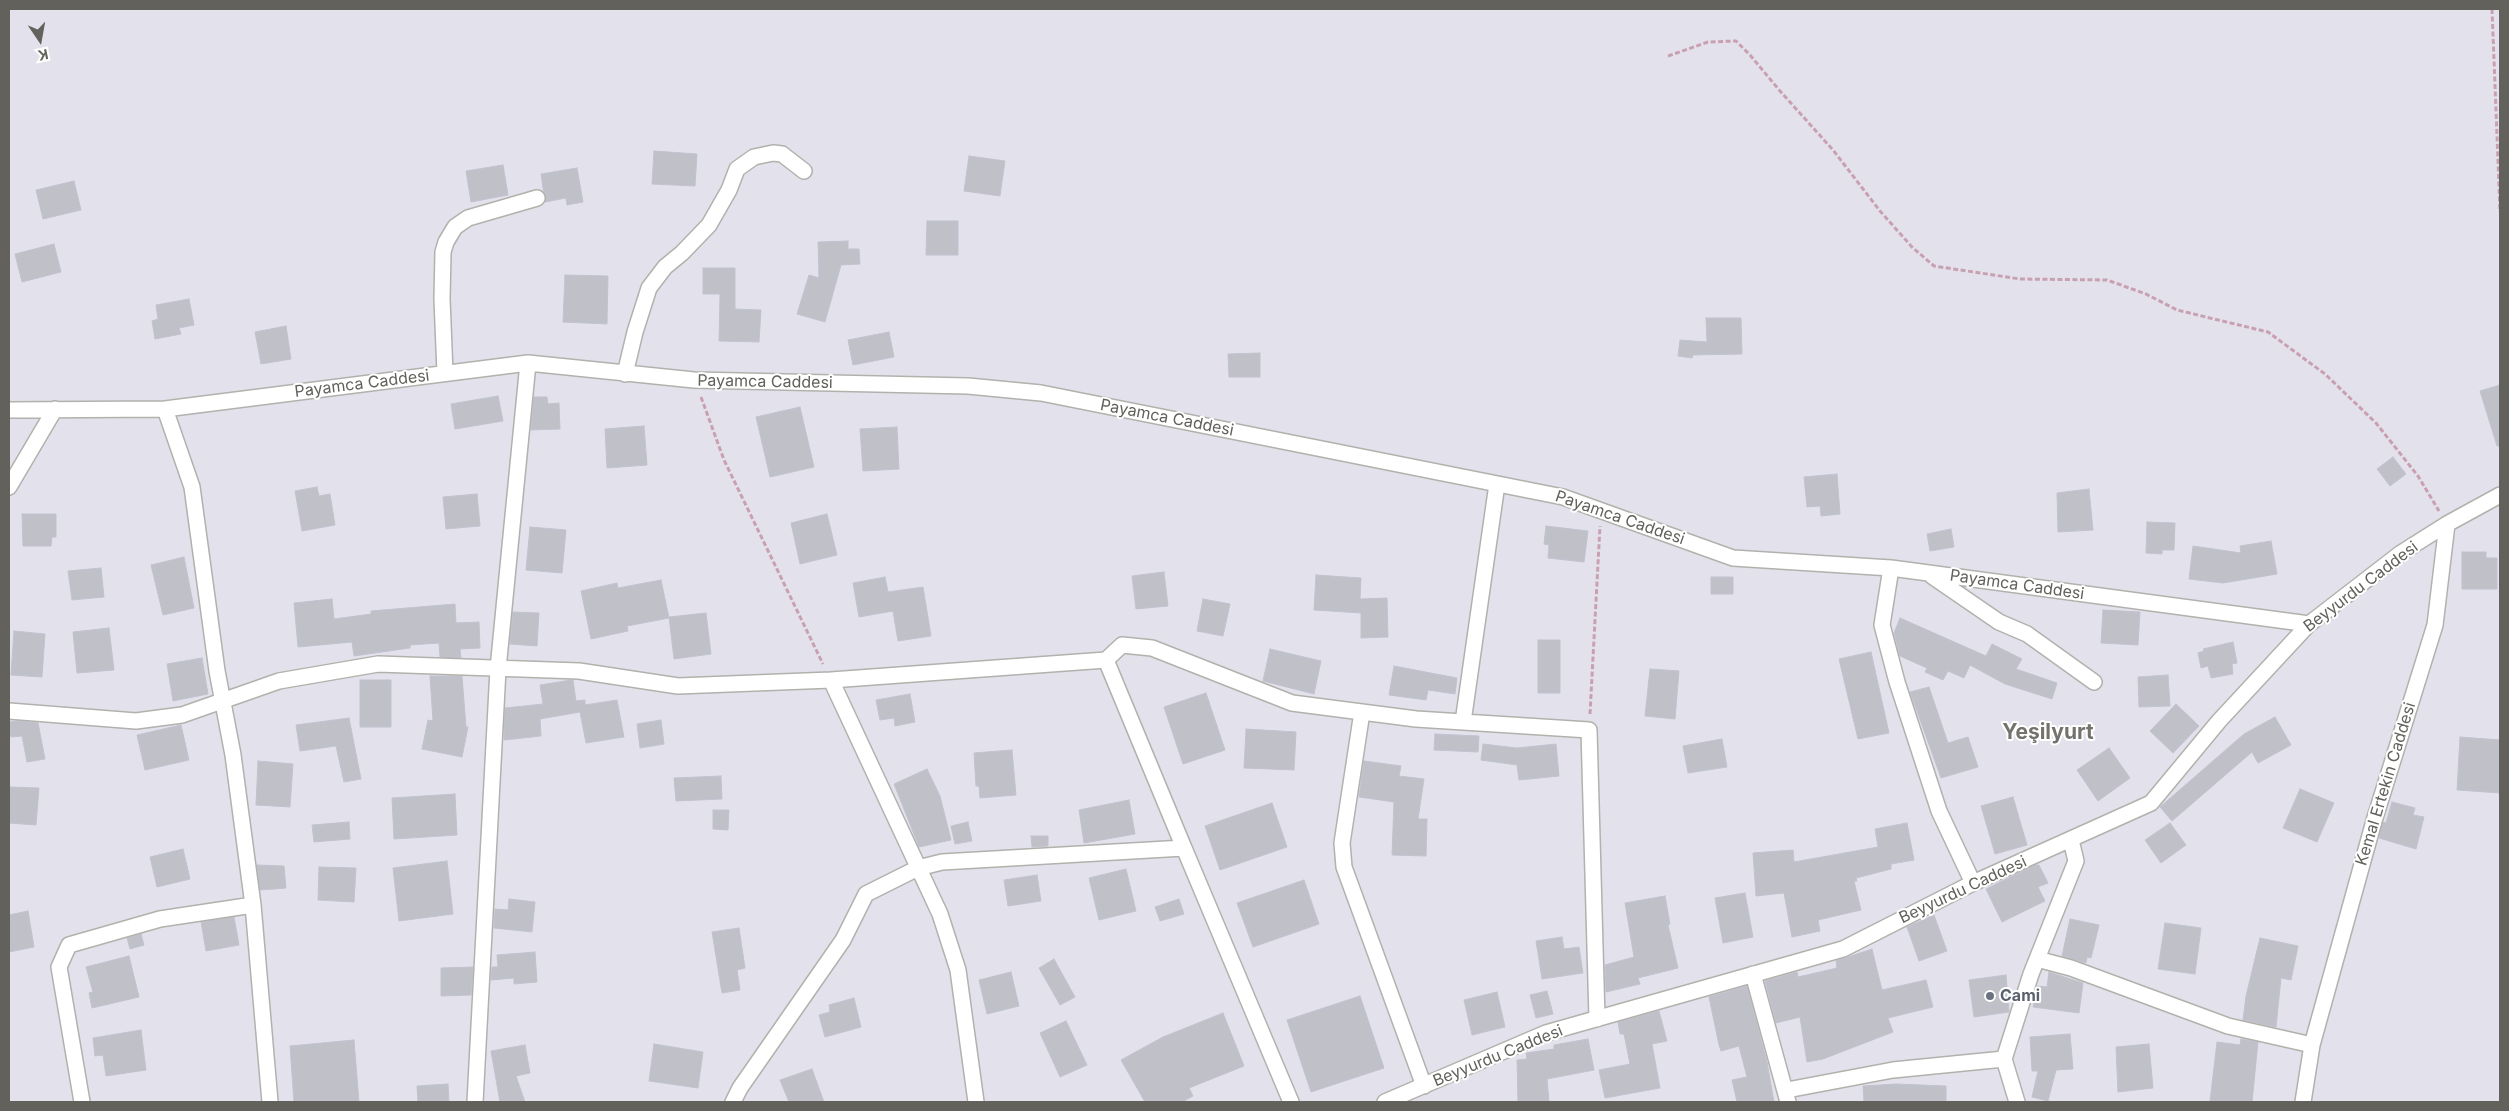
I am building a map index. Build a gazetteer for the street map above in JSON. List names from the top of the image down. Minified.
{"streets":{"street":["Payamca Caddesi","Beyyurdu Caddesi","Kemal Ertekin Caddesi"]},"crossings":[["Payamca Caddesi","Beyyurdu Caddesi"],["Beyyurdu Caddesi","Kemal Ertekin Caddesi"]],"districts":["Yeşilyurt"],"places":["Cami"],"north":"bottom"}
